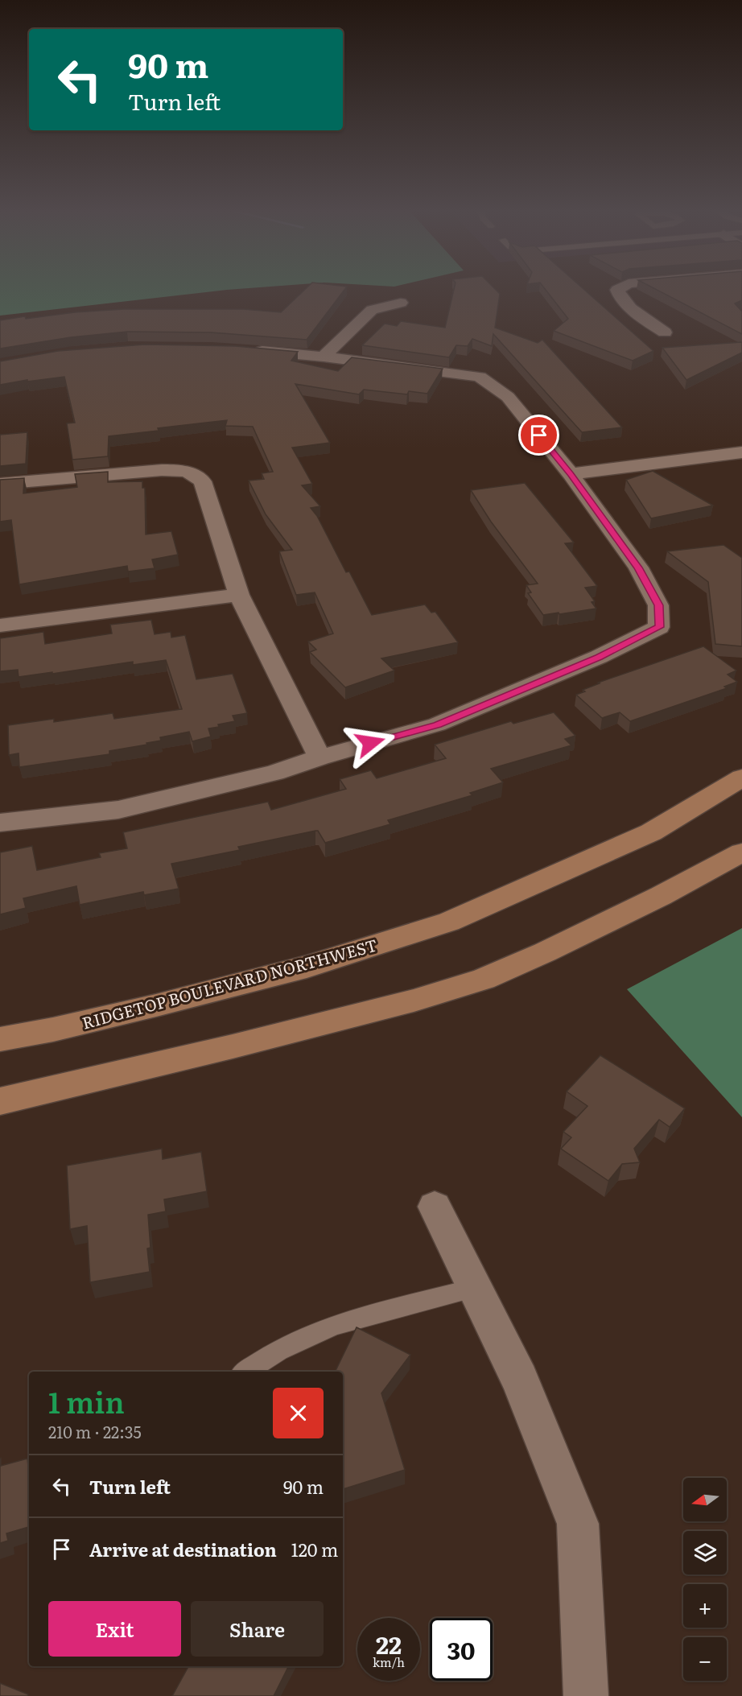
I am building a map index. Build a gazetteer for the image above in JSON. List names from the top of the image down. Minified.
{"streets":{"main road":["RIDGETOP BOULEVARD NORTHWEST"]},"north":"left","page":{"turn":["90 m","Turn left"],"heading":["1 min","210 m · 22:35"],"list":[{"name":"Turn left","value":"90 m"},{"name":"Arrive at destination","value":"120 m"}],"map_buttons":["+","−"],"buttons":["Exit","Share"],"speed":"22 km/h","limit":"30"}}
